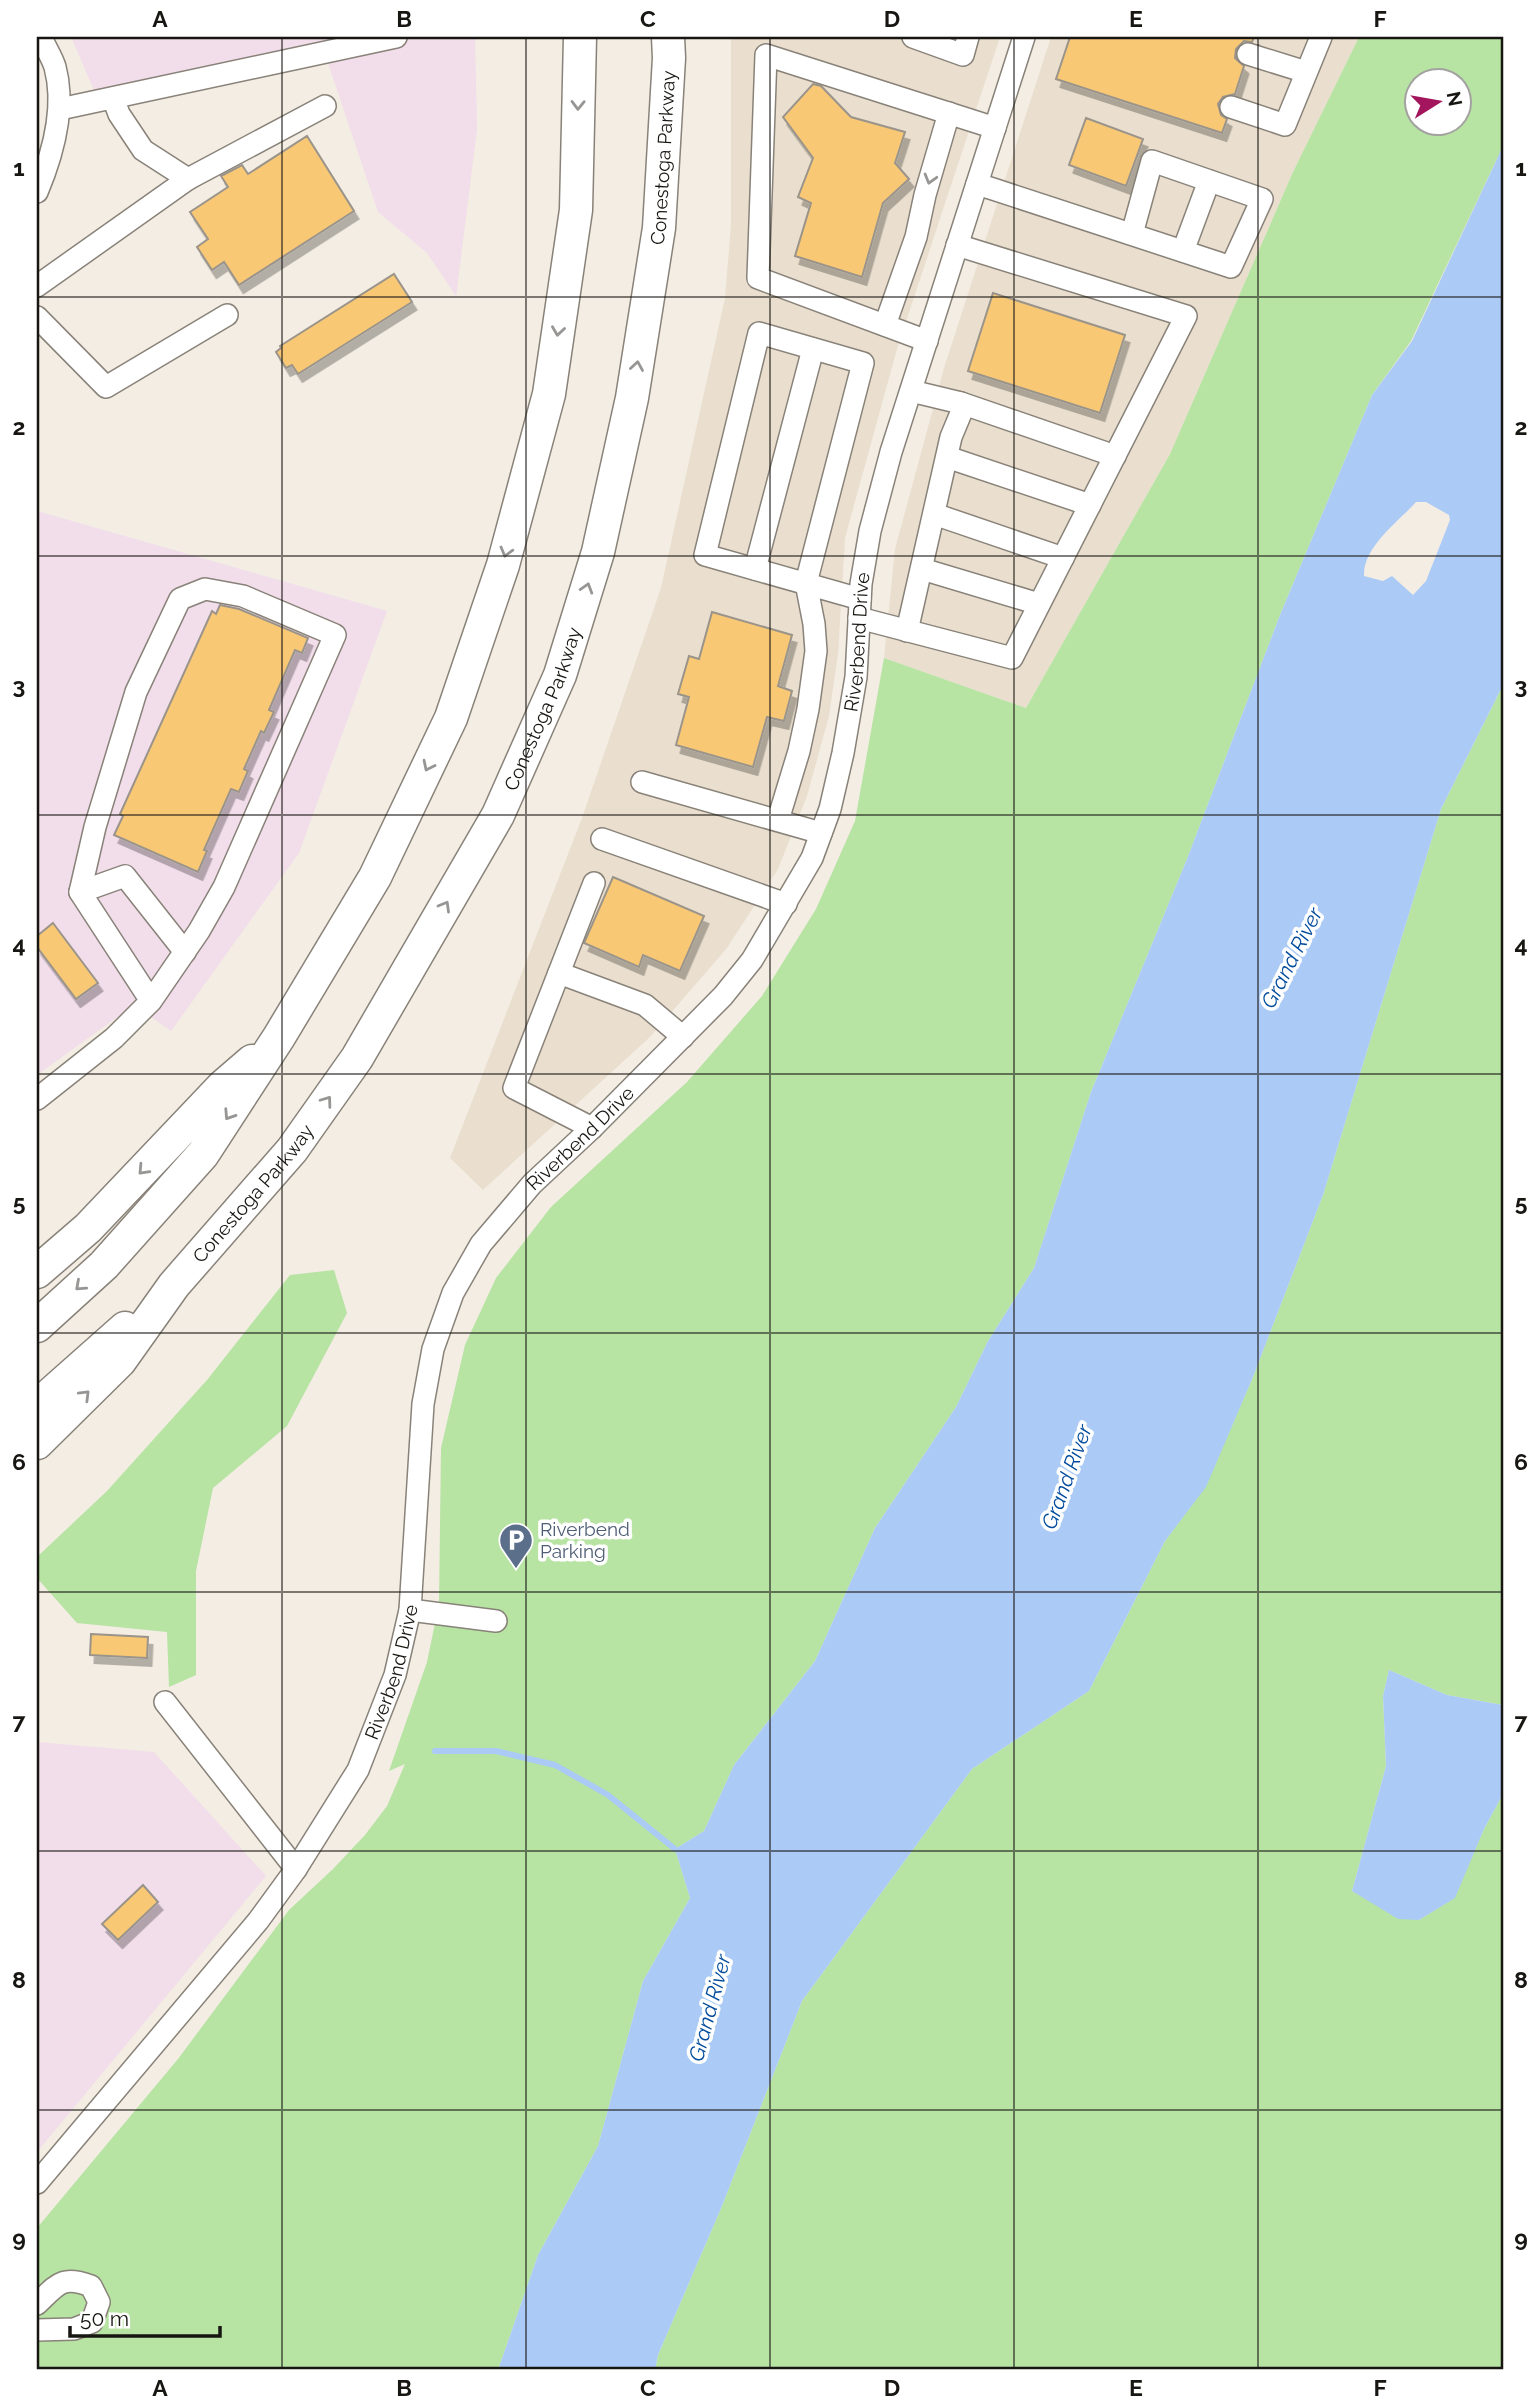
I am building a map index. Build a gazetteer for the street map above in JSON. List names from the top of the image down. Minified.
{"streets":{"highway":["Conestoga Parkway"],"street":["Riverbend Drive"]},"water":["Grand River"],"places":{"parking":["Riverbend Parking"]},"scale_bar":"50 m","north":"right","grid":{"columns":["A","B","C","D","E","F"],"rows":["1","2","3","4","5","6","7","8","9"]}}
